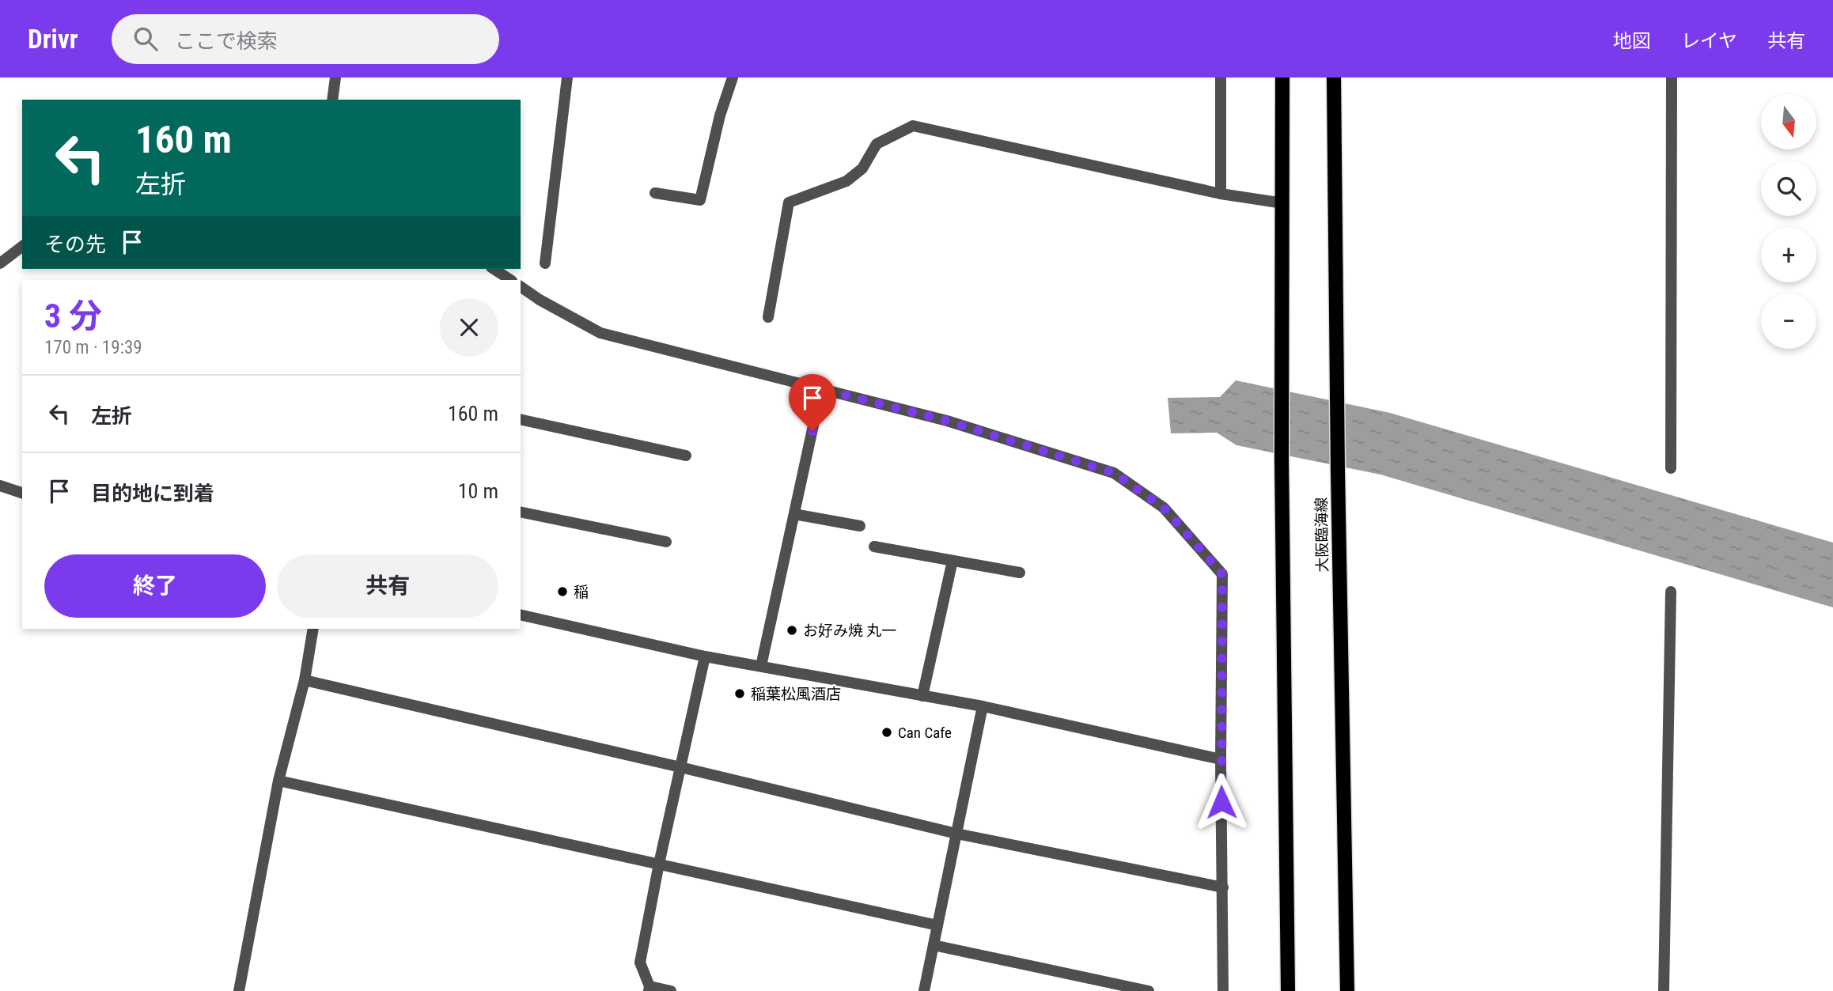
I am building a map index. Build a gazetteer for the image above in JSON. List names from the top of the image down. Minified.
{"streets":{"main road":["大阪臨海線"]},"places":["稲","お好み焼 丸一","稲葉松風酒店","Can Cafe"],"north":"bottom","page":{"header":"Drivr","search":"ここで検索","nav":["地図","レイヤ","共有"],"map_buttons":["+","−"],"turn":["160 m","左折"],"then":"その先","heading":["3 分","170 m · 19:39"],"list":[{"name":"左折","value":"160 m"},{"name":"目的地に到着","value":"10 m"}],"buttons":["終了","共有"]}}
